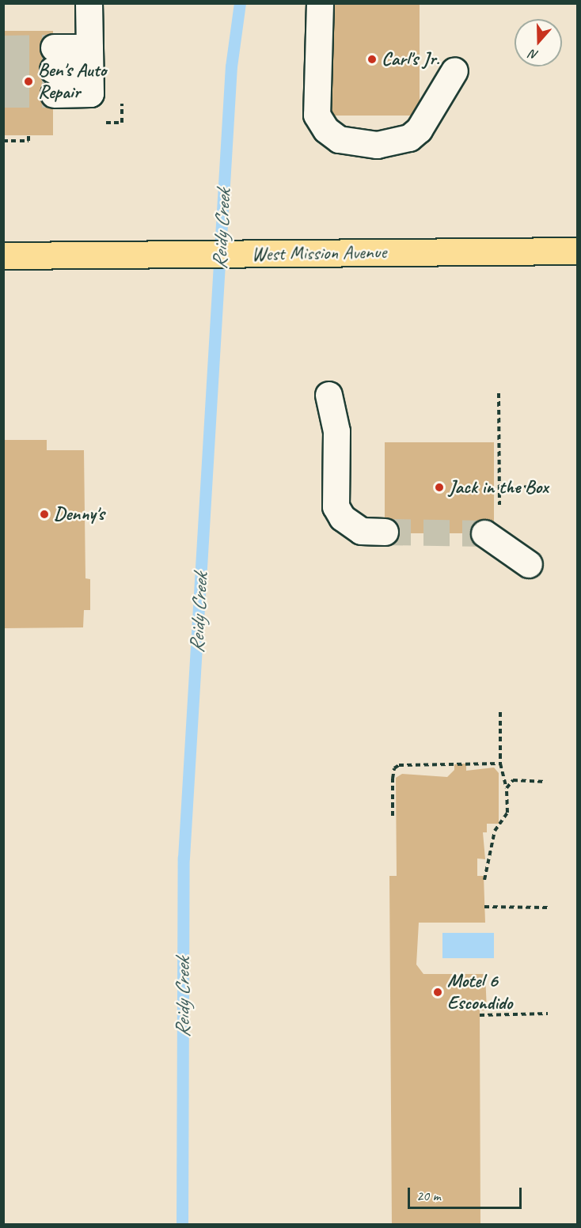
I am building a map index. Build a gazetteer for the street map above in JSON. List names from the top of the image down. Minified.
{"streets":{"main road":["West Mission Avenue"]},"water":["Reidy Creek"],"places":["Carl's Jr.","Ben's Auto Repair","Jack in the Box","Denny's","Motel 6 Escondido"],"scale_bar":"20 m","north":"bottom"}
